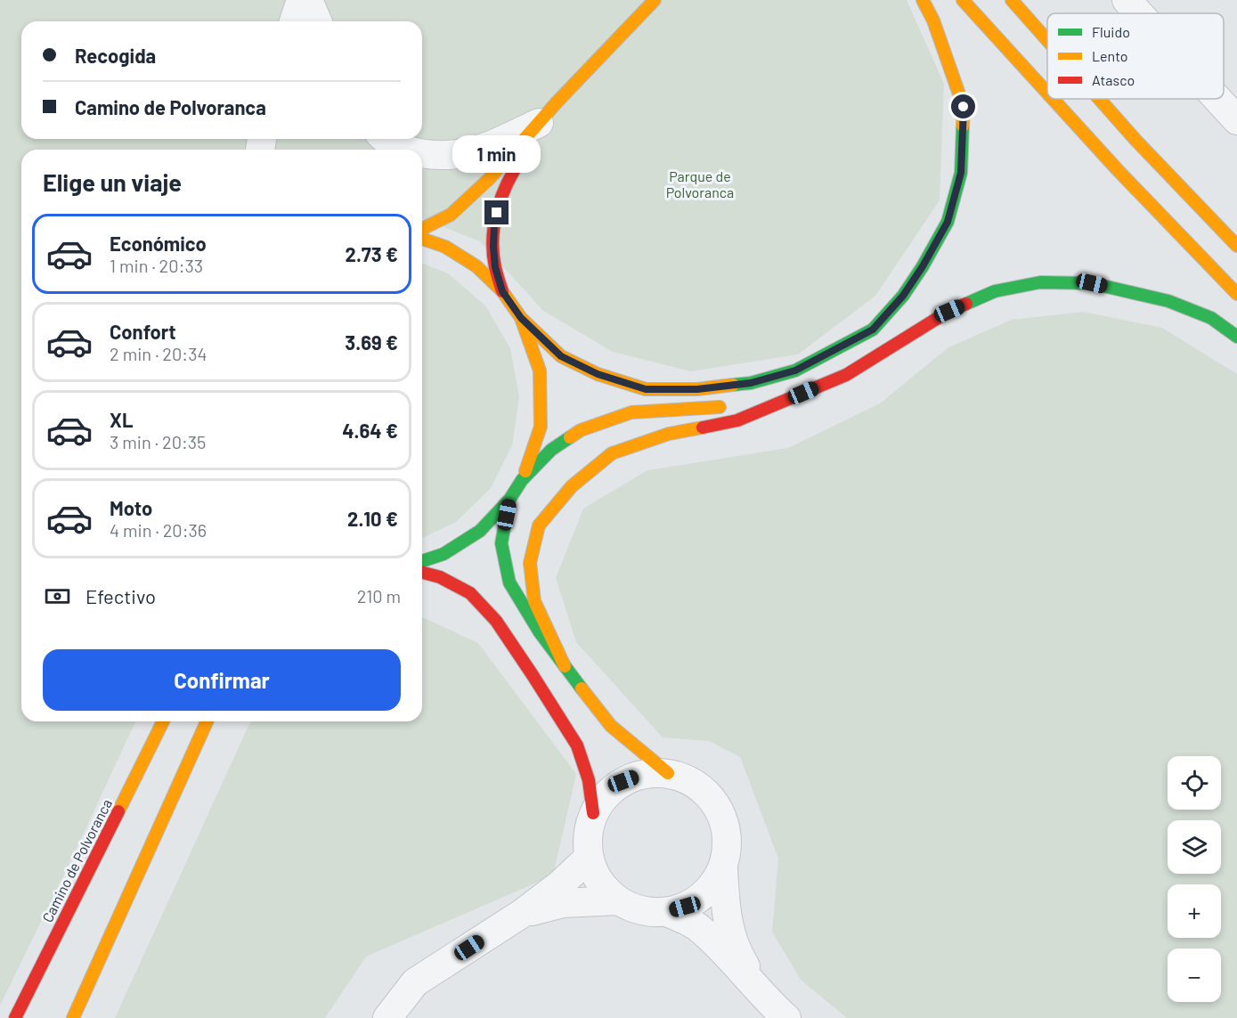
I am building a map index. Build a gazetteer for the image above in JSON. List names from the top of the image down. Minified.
{"streets":{"highway":["Camino de Polvoranca"]},"parks":["Parque de Polvoranca"],"legend":["Fluido","Lento","Atasco"],"page":{"banner":["Recogida","Camino de Polvoranca"],"bubble":"1 min","heading":"Elige un viaje","list":[{"name":"Económico","note":"1 min · 20:33","value":"2.73 €"},{"name":"Confort","note":"2 min · 20:34","value":"3.69 €"},{"name":"XL","note":"3 min · 20:35","value":"4.64 €"},{"name":"Moto","note":"4 min · 20:36","value":"2.10 €"}],"pay":["Efectivo","210 m"],"buttons":"Confirmar","map_buttons":["+","−"]}}
